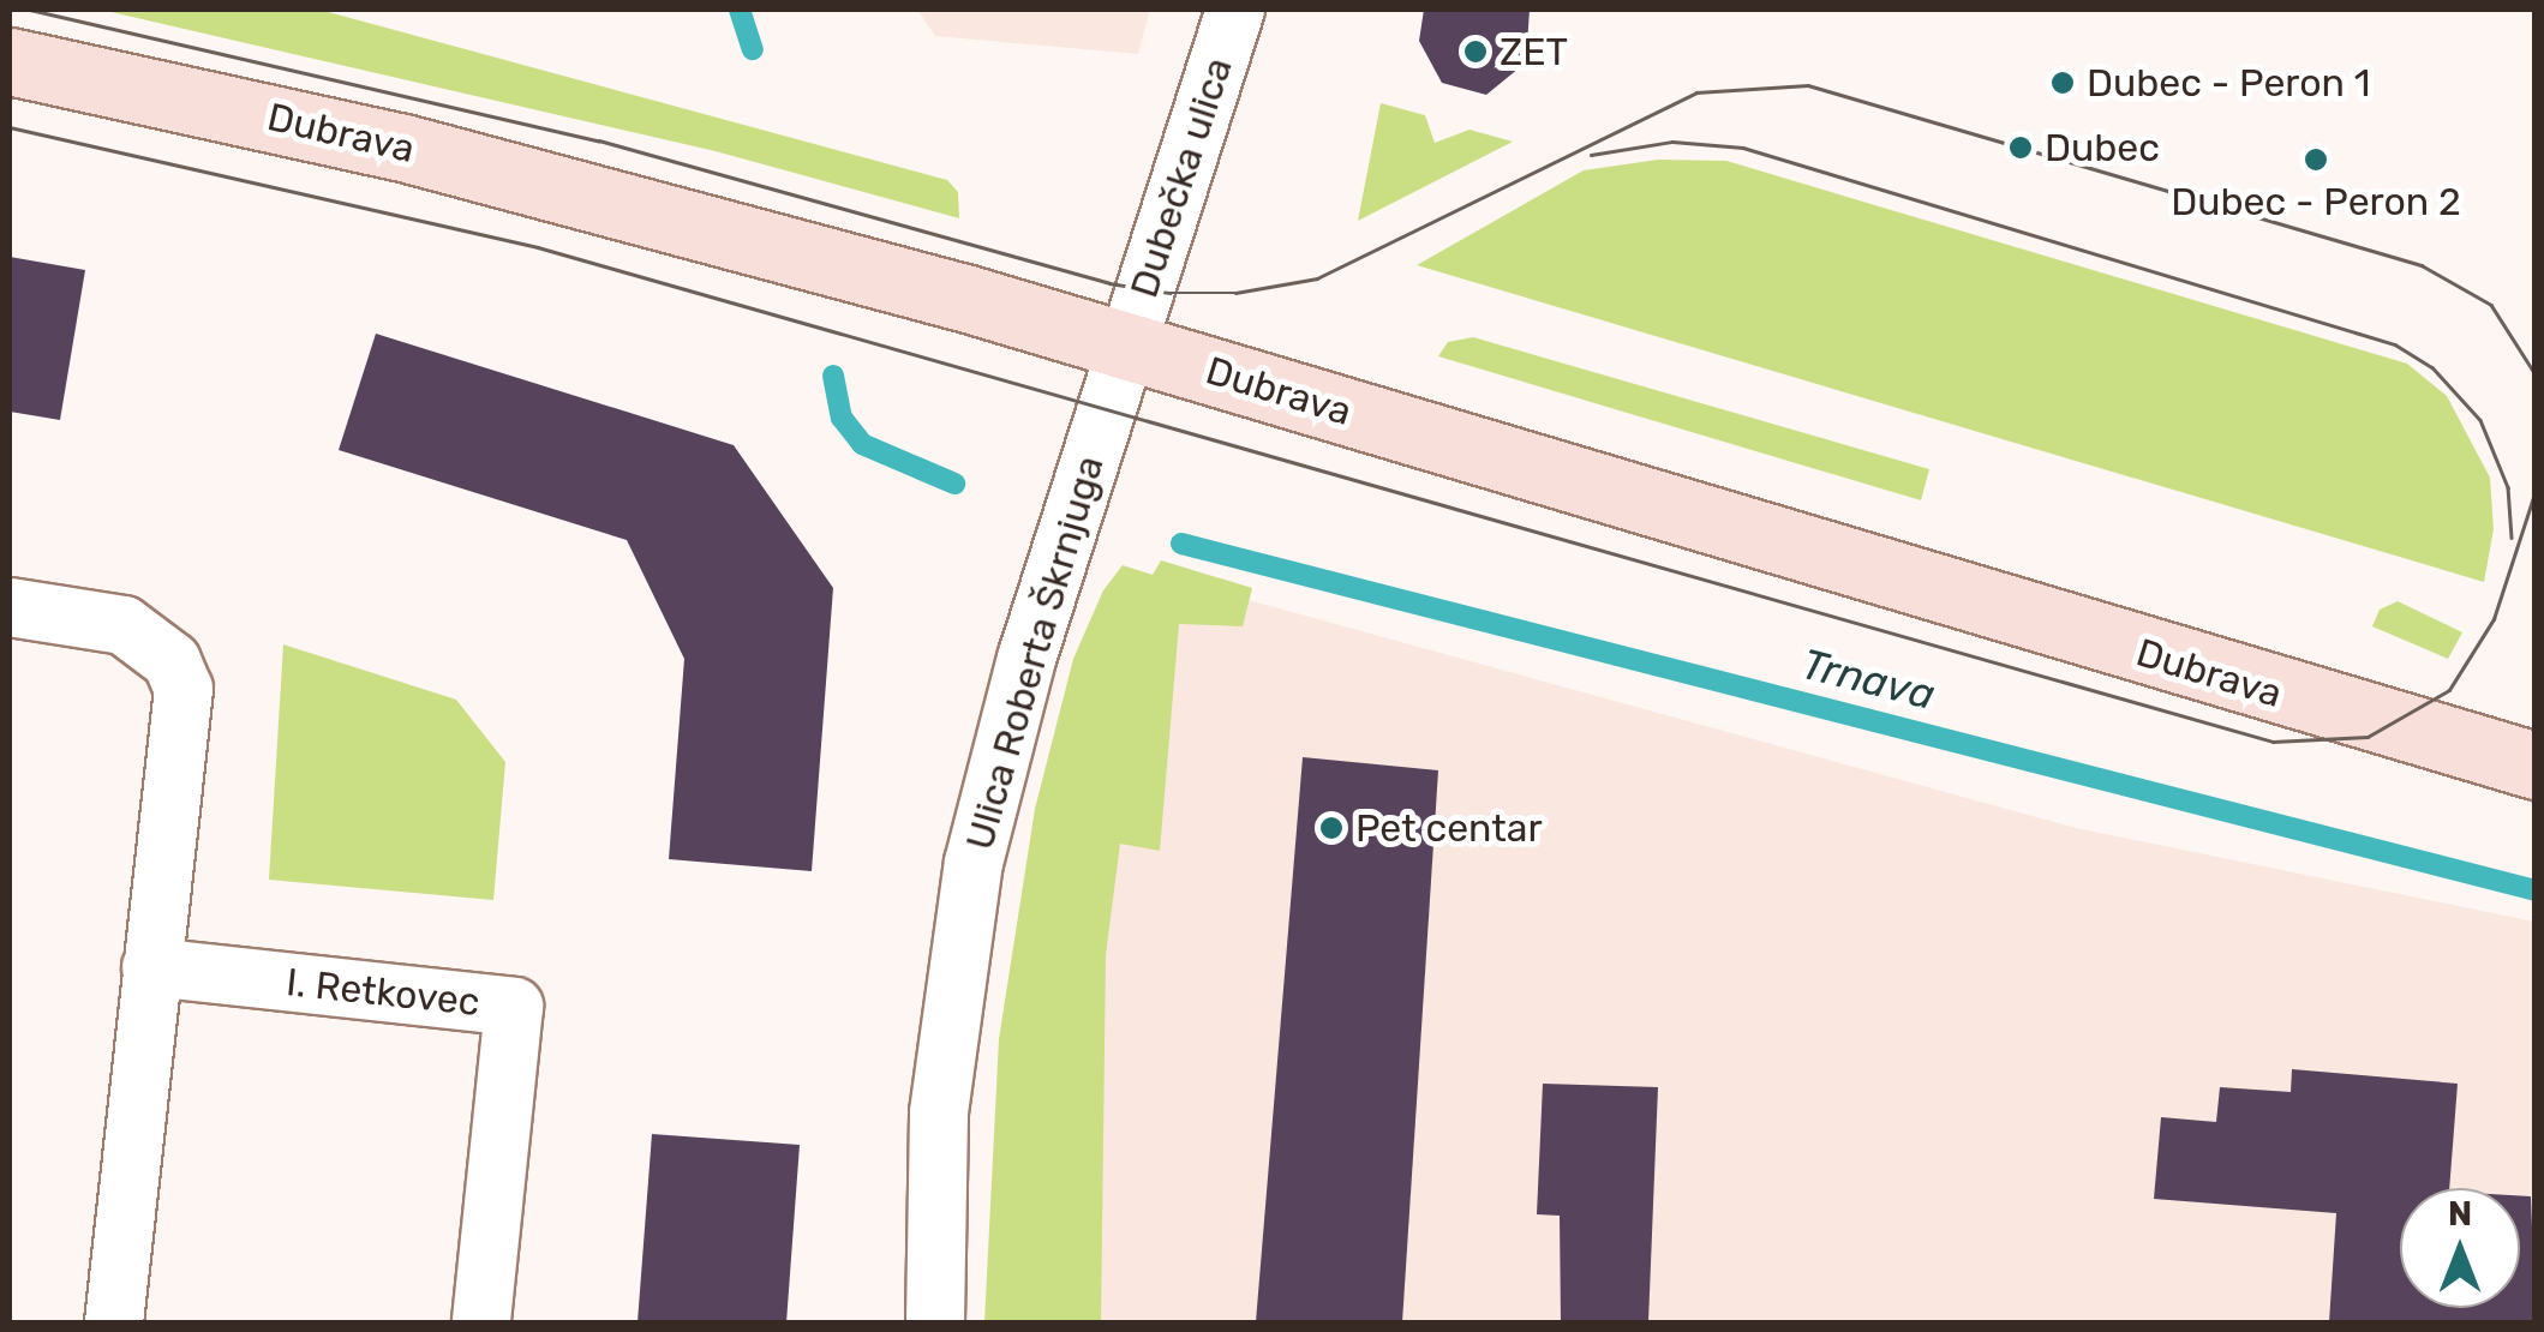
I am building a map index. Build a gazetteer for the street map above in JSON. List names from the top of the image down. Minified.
{"streets":{"main road":["Dubrava"],"street":["Dubečka ulica","Ulica Roberta Škrnjuga","I. Retkovec"]},"crossings":[["Dubrava","Dubečka ulica"],["Dubrava","Ulica Roberta Škrnjuga"],["Dubečka ulica","Ulica Roberta Škrnjuga"]],"water":["Trnava"],"places":["ZET","Dubec - Peron 1","Dubec","Dubec - Peron 2","Pet centar"],"north":"top"}
